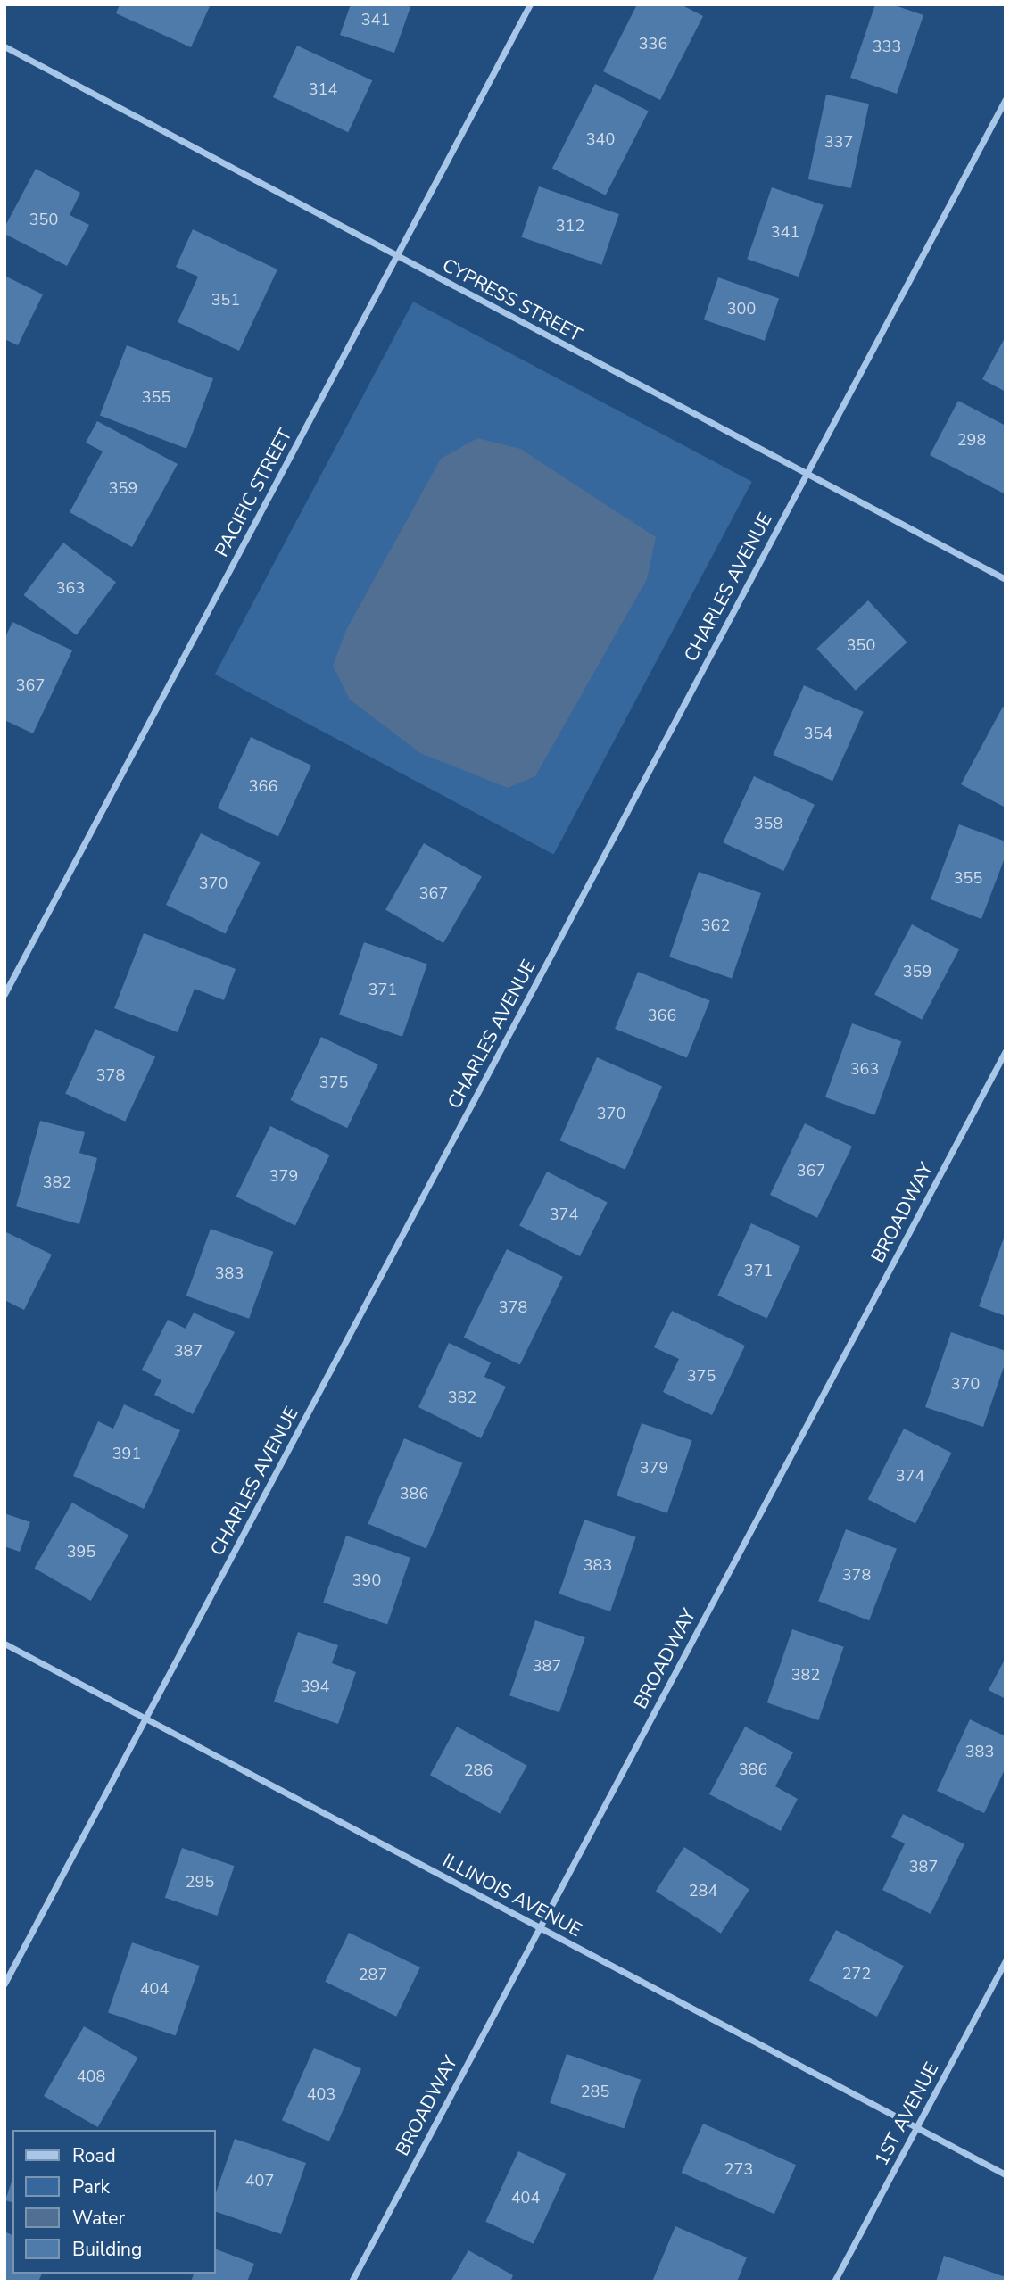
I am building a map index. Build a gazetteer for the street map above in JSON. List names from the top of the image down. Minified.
{"streets":{"street":["CYPRESS STREET","PACIFIC STREET","CHARLES AVENUE","BROADWAY","ILLINOIS AVENUE","1ST AVENUE"]},"crossings":[["CYPRESS STREET","PACIFIC STREET"],["CYPRESS STREET","CHARLES AVENUE"],["CHARLES AVENUE","ILLINOIS AVENUE"],["BROADWAY","ILLINOIS AVENUE"],["ILLINOIS AVENUE","1ST AVENUE"]],"house_numbers":["341","336","333","314","340","337","350","312","341","351","300","355","298","359","363","350","367","354","366","358","355","370","367","362","359","371","366","363","378","375","370","367","379","382","374","371","383","378","387","375","370","382","391","379","374","386","395","383","378","390","387","382","394","383","386","286","387","295","284","272","287","404","408","285","403","273","407","404"],"legend":["Road","Park","Water","Building"]}
